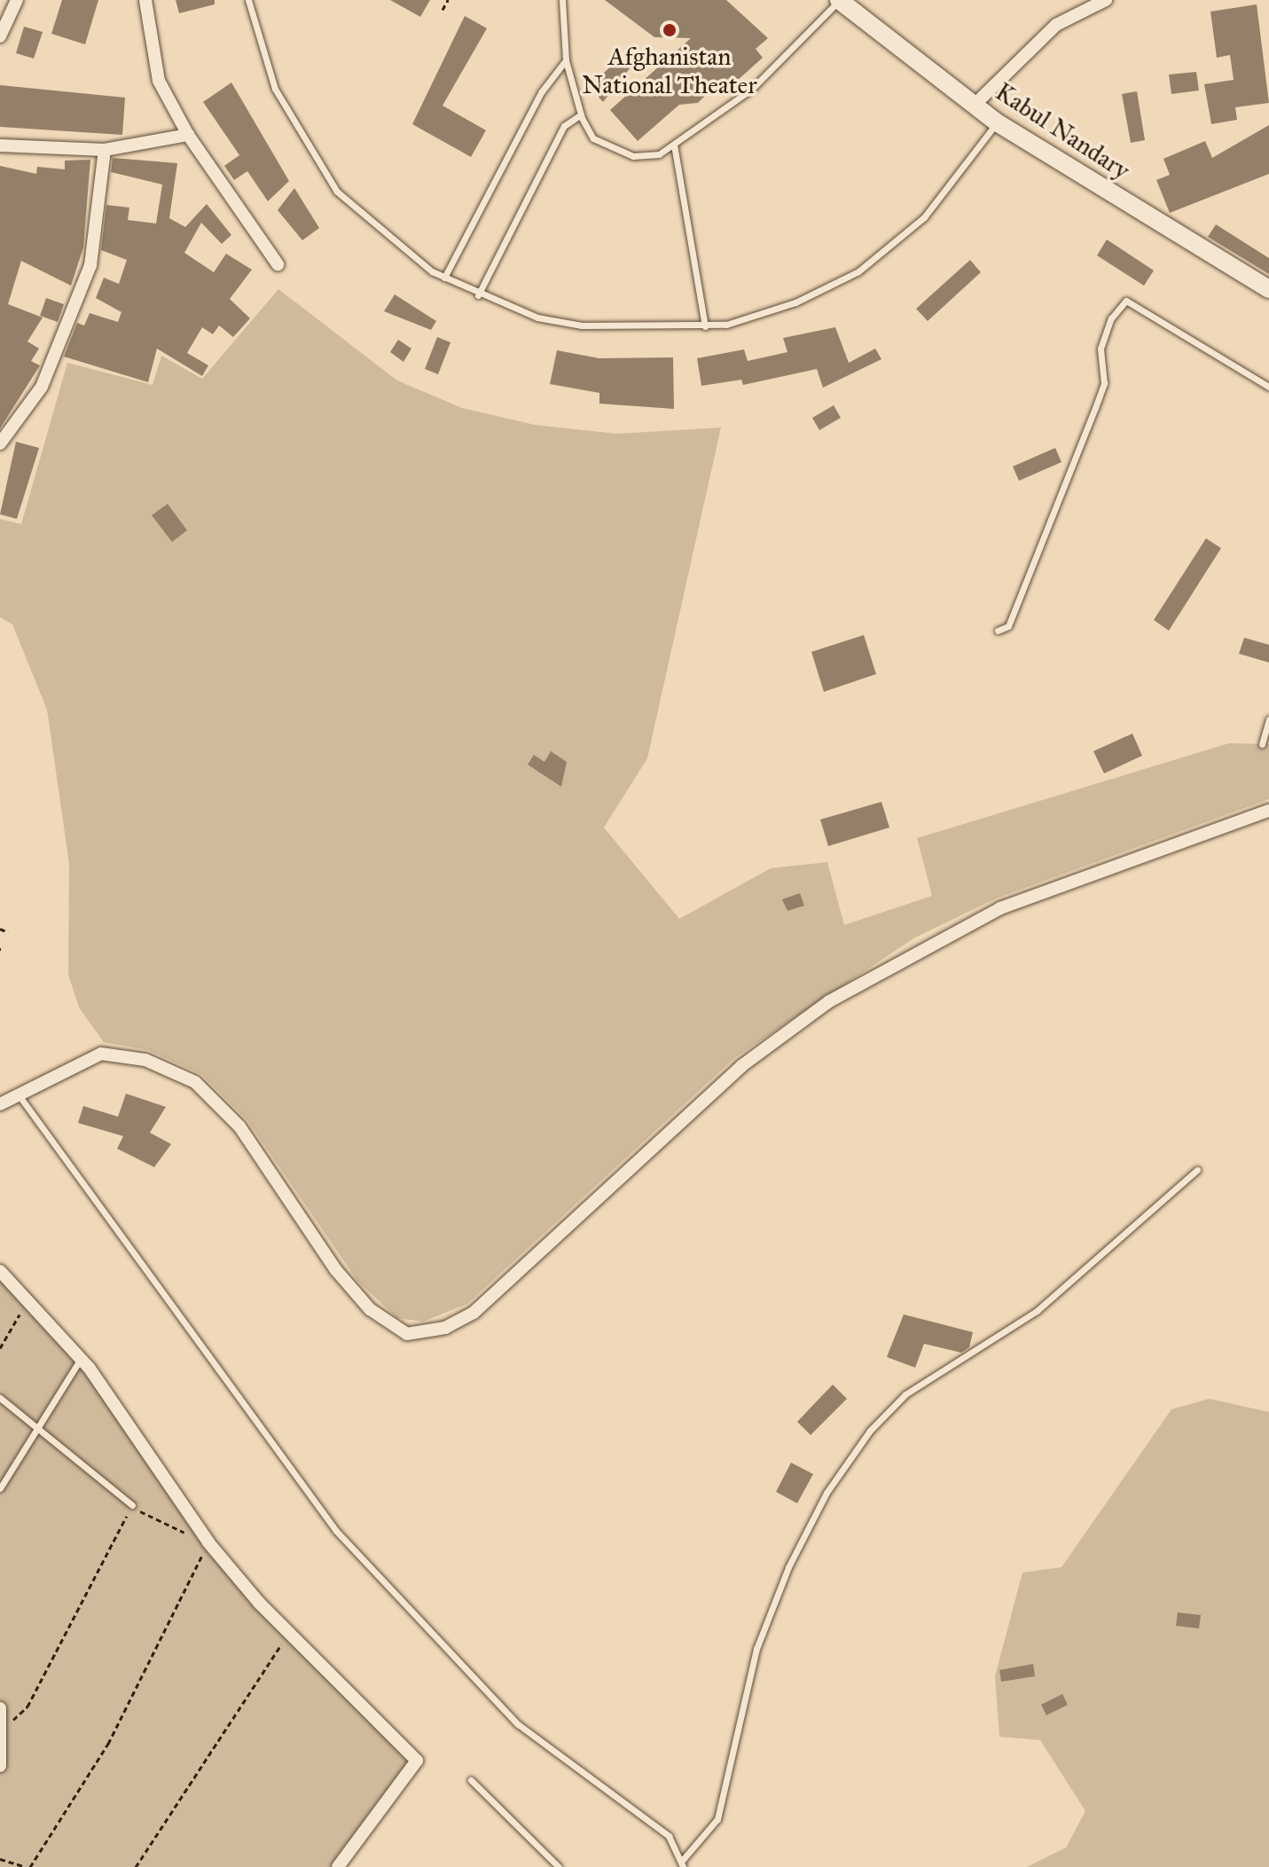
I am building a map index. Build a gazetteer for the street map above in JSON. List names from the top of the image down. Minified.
{"streets":{"street":["Kabul Nandary"]},"places":["Afghanistan National Theater"]}
